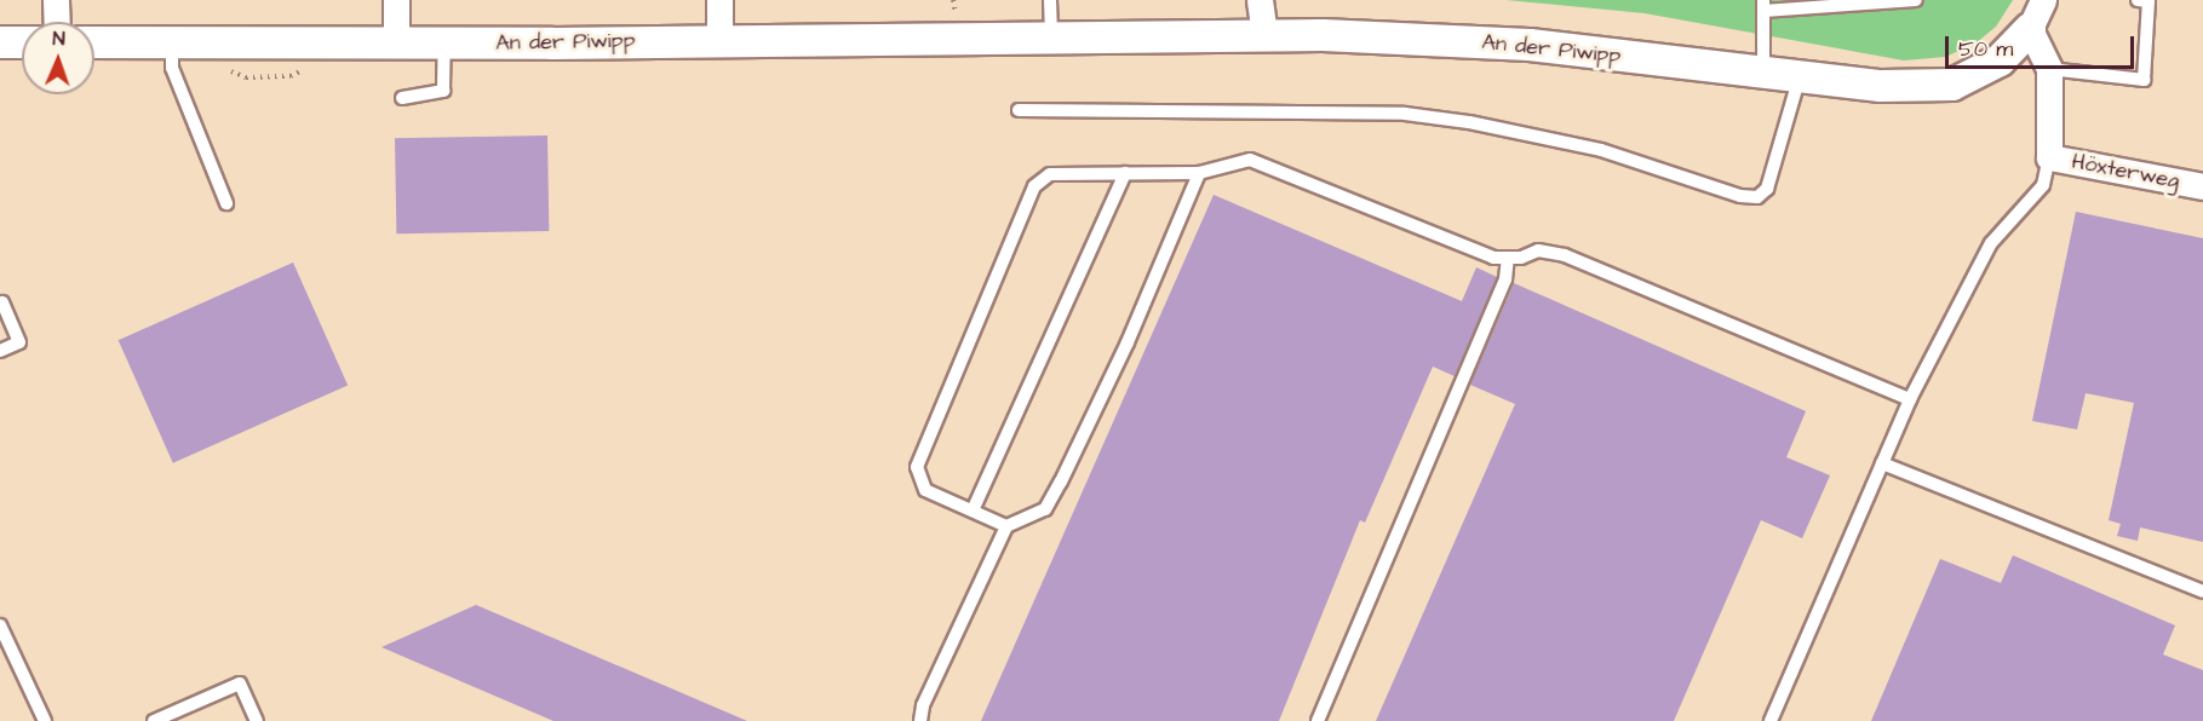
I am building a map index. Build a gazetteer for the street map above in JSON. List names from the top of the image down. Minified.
{"streets":{"street":["An der Piwipp","Höxterweg"]},"crossings":[["An der Piwipp","Höxterweg"]],"scale_bar":"50 m","north":"top"}
